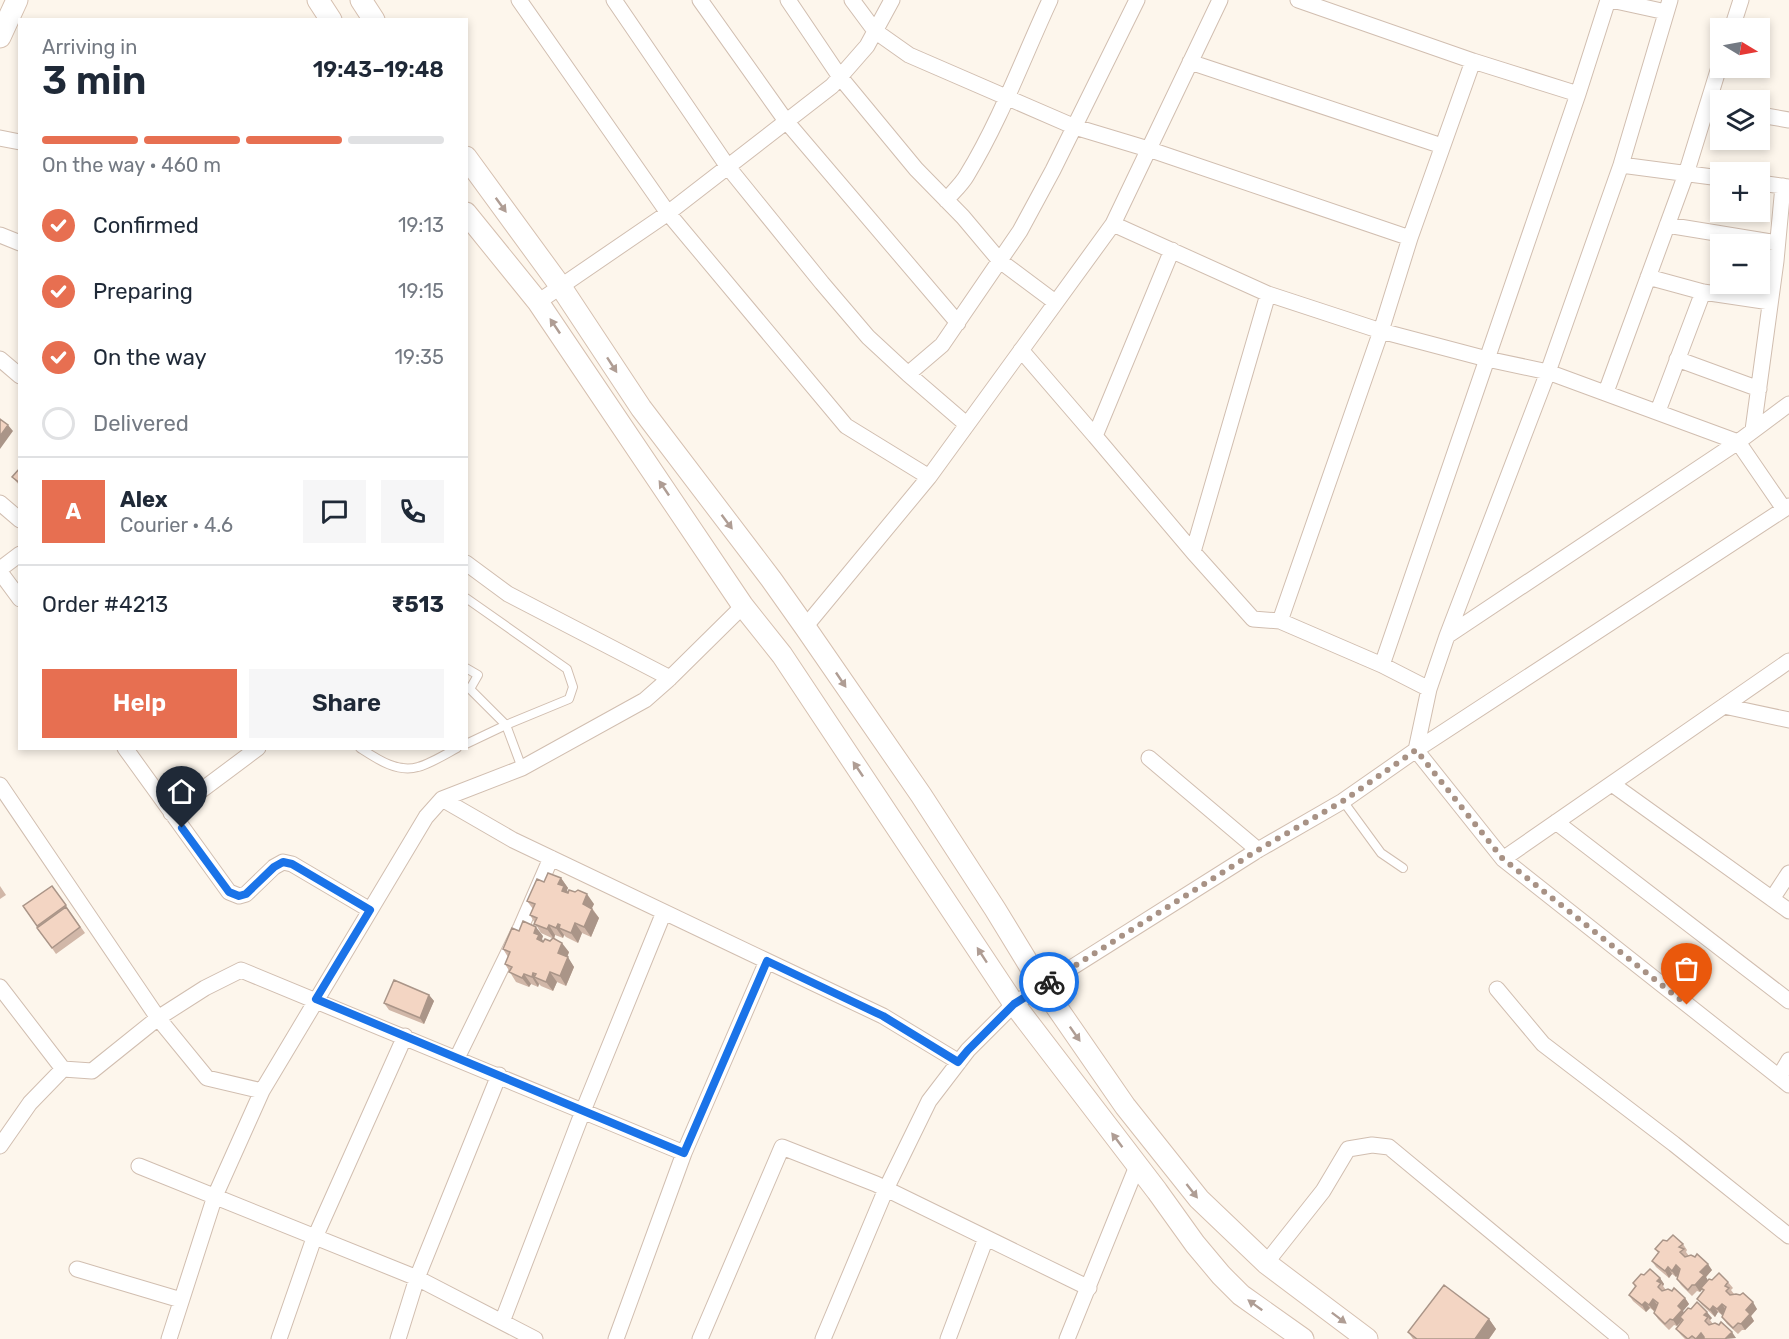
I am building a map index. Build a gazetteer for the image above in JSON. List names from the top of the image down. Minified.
{"north":"right","page":{"map_buttons":["+","−"],"heading":["3 min","Arriving in","19:43–19:48"],"panel":["Alex","Courier · 4.6","Order #4213","₹513"],"bar":"On the way · 460 m","list":[["Confirmed","19:13"],["Preparing","19:15"],["On the way","19:35"],"Delivered"],"round":"A","buttons":["Help","Share"]}}
